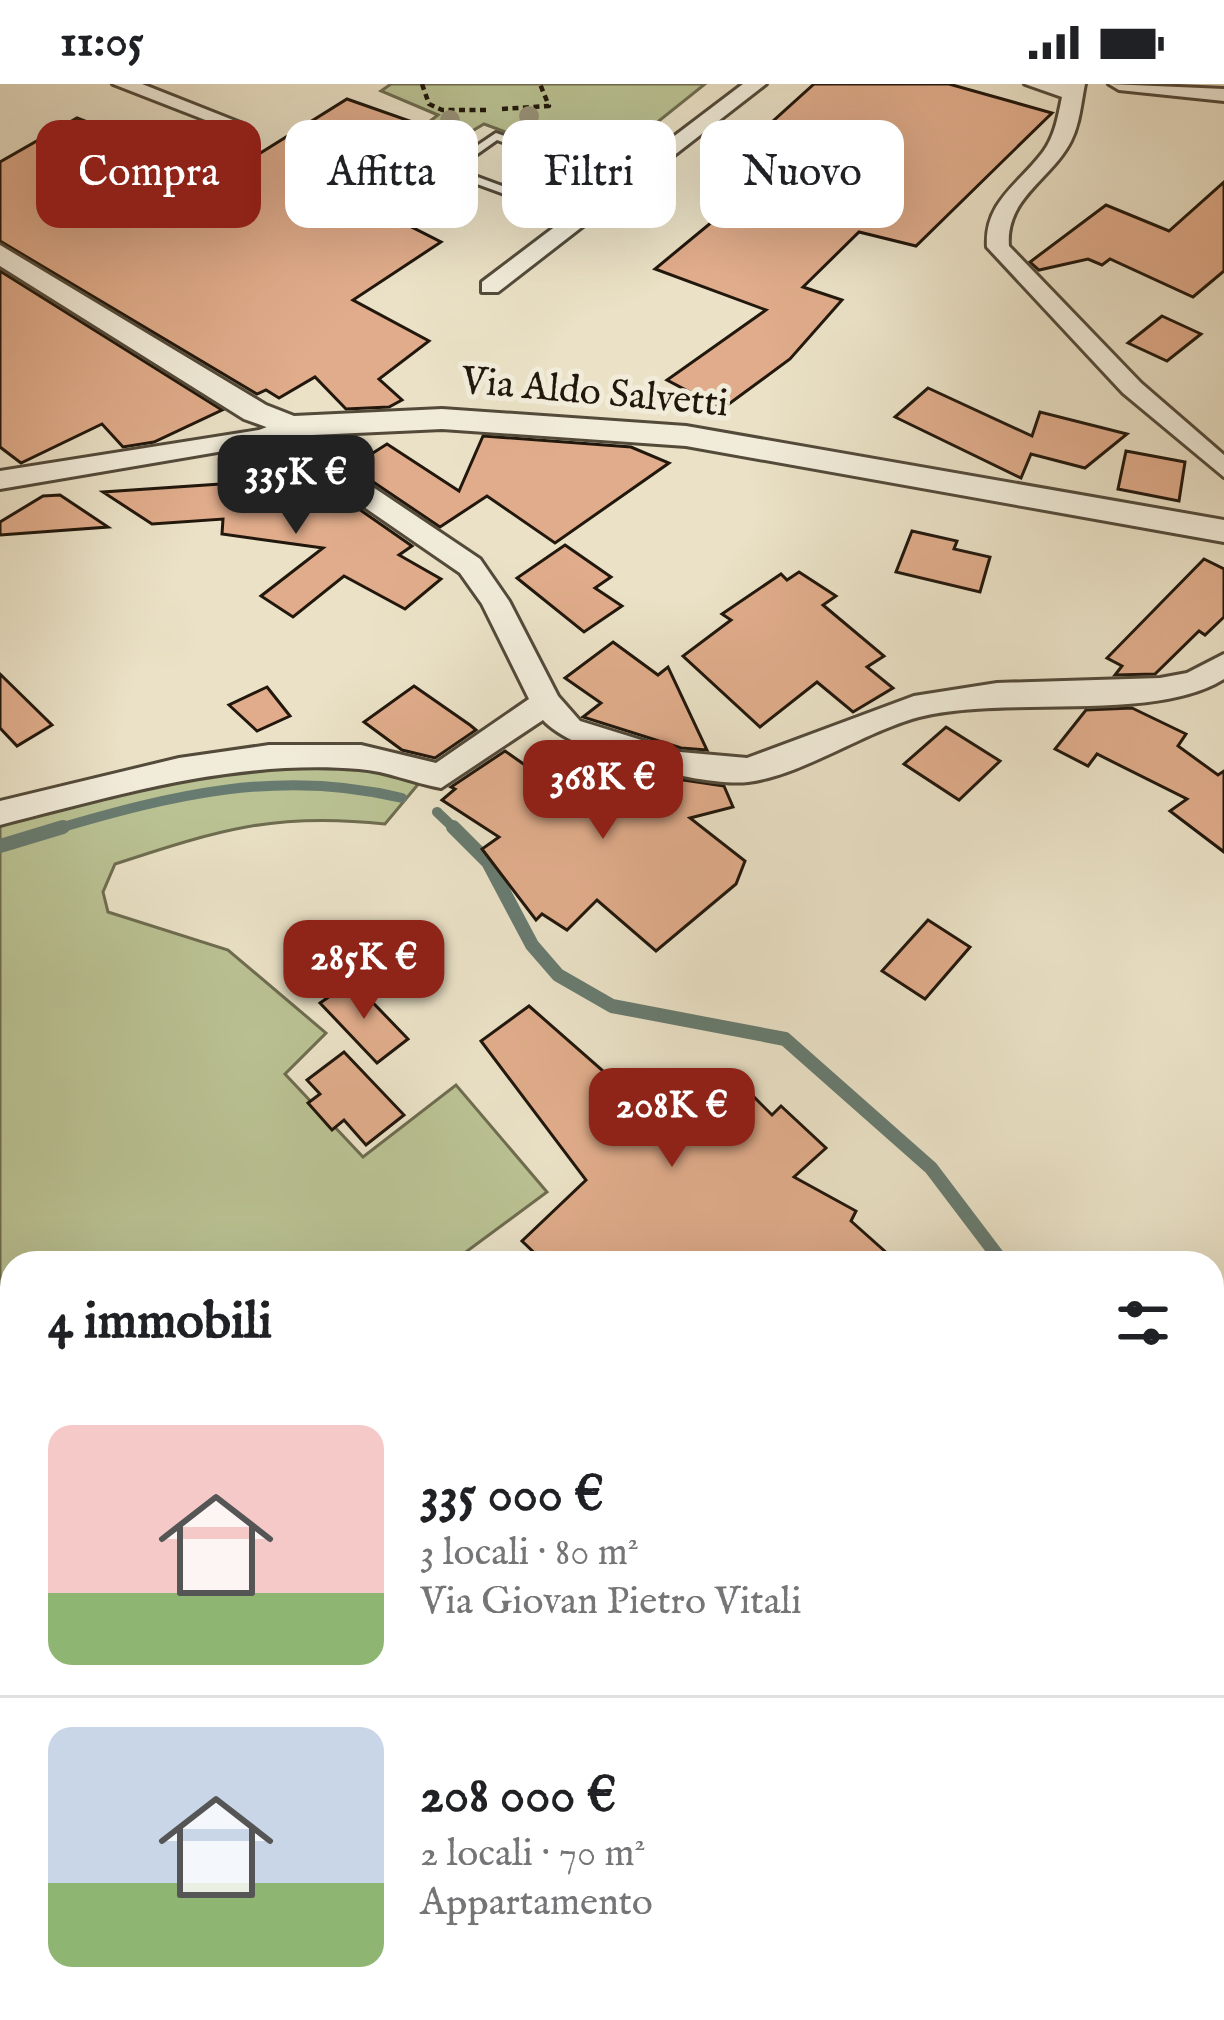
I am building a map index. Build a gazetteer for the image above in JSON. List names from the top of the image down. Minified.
{"streets":{"street":["Via Aldo Salvetti"]},"page":{"status":"11:05","chip":["Compra","Affitta","Filtri","Nuovo"],"price":["335K €","368K €","285K €","208K €"],"heading":"4 immobili","list":[{"name":"335 000 €","note":"3 locali · 80 m² · Via Giovan Pietro Vitali"},{"name":"208 000 €","note":"2 locali · 70 m² · Appartamento"}]}}
